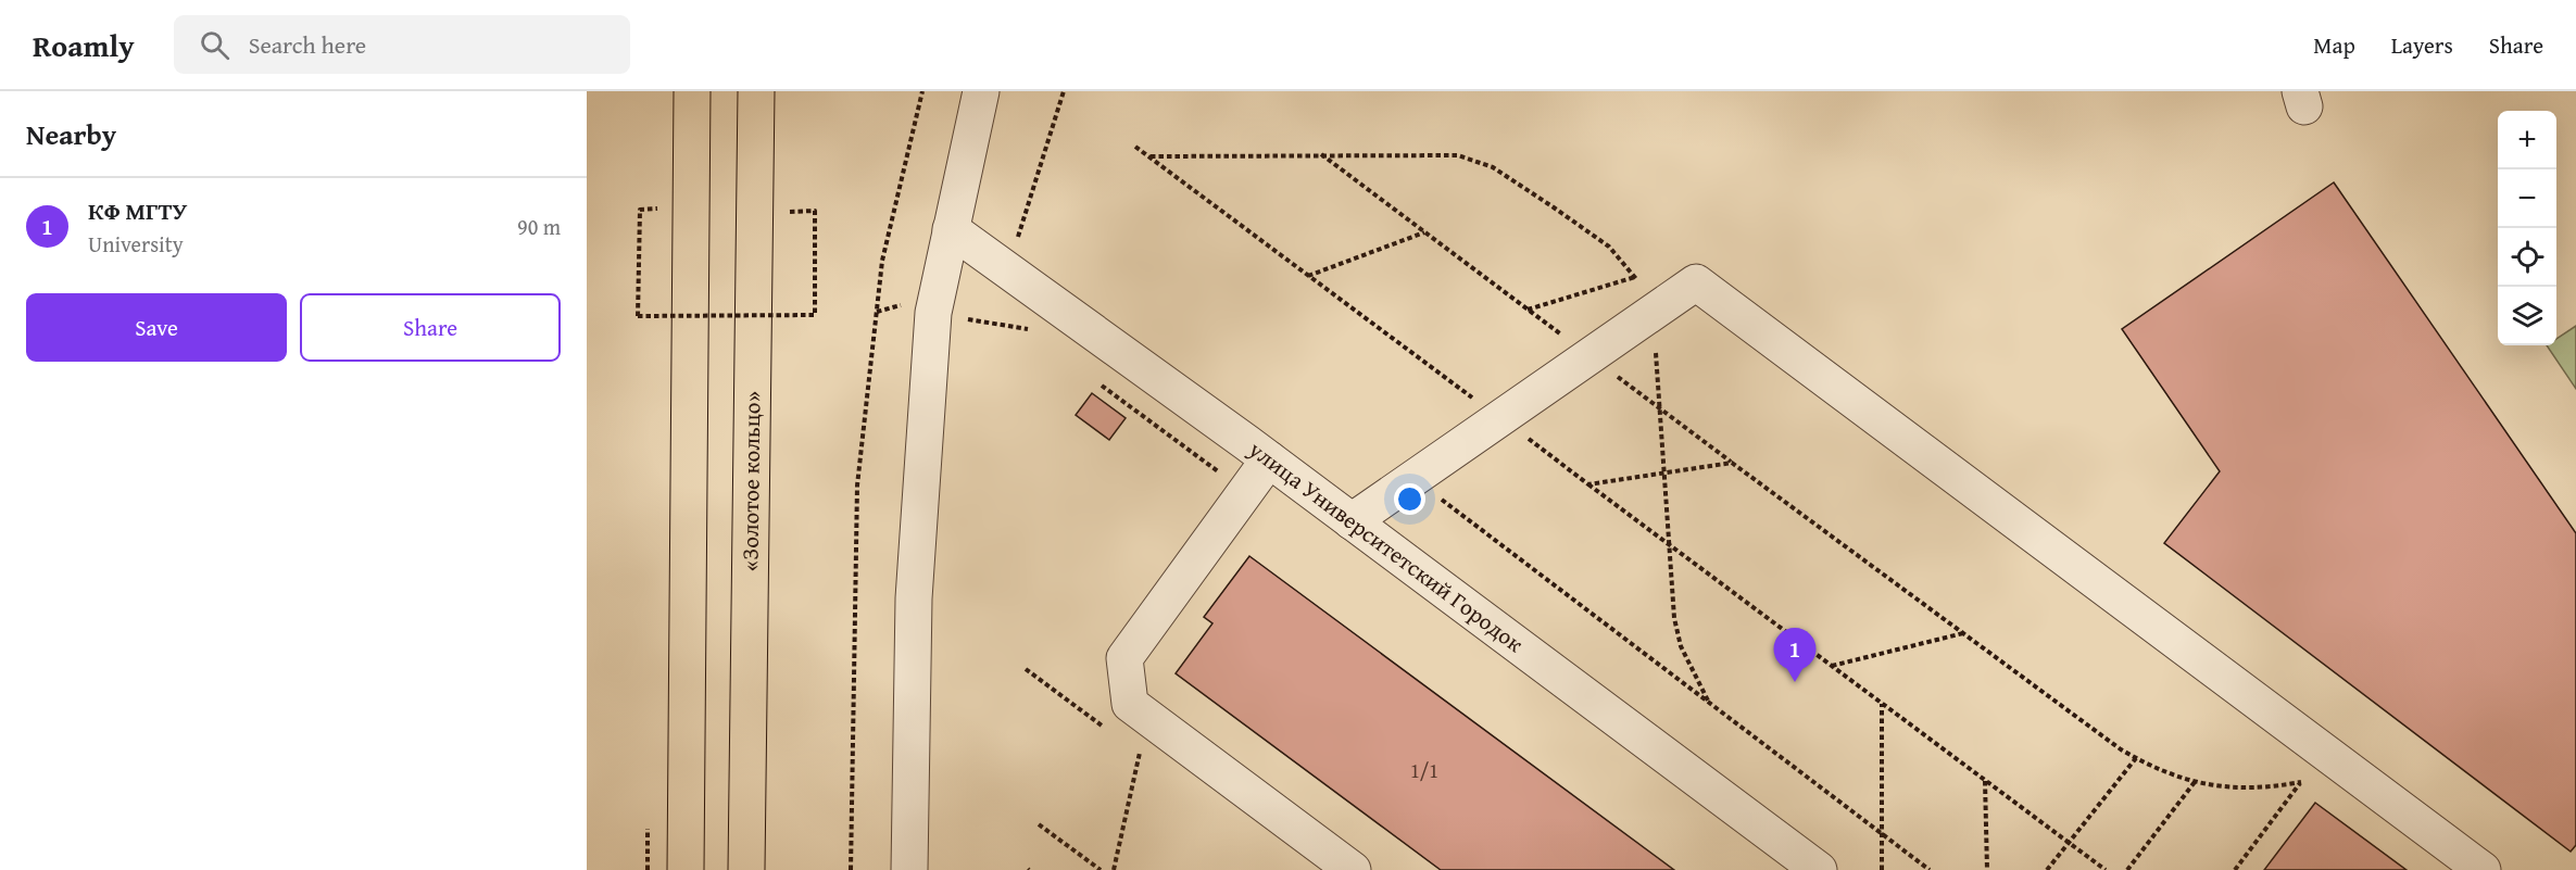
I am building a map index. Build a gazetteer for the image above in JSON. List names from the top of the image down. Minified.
{"streets":{"highway":["«Золотое кольцо»"],"street":["улица Университетский Городок"]},"house_numbers":["1/1"],"page":{"header":"Roamly","search":"Search here","nav":["Map","Layers","Share"],"heading":"Nearby","map_buttons":["+","−"],"list":[{"mark":"1","name":"КФ МГТУ","note":"University","value":"90 m"}],"buttons":["Save","Share"],"pins":"1"}}
